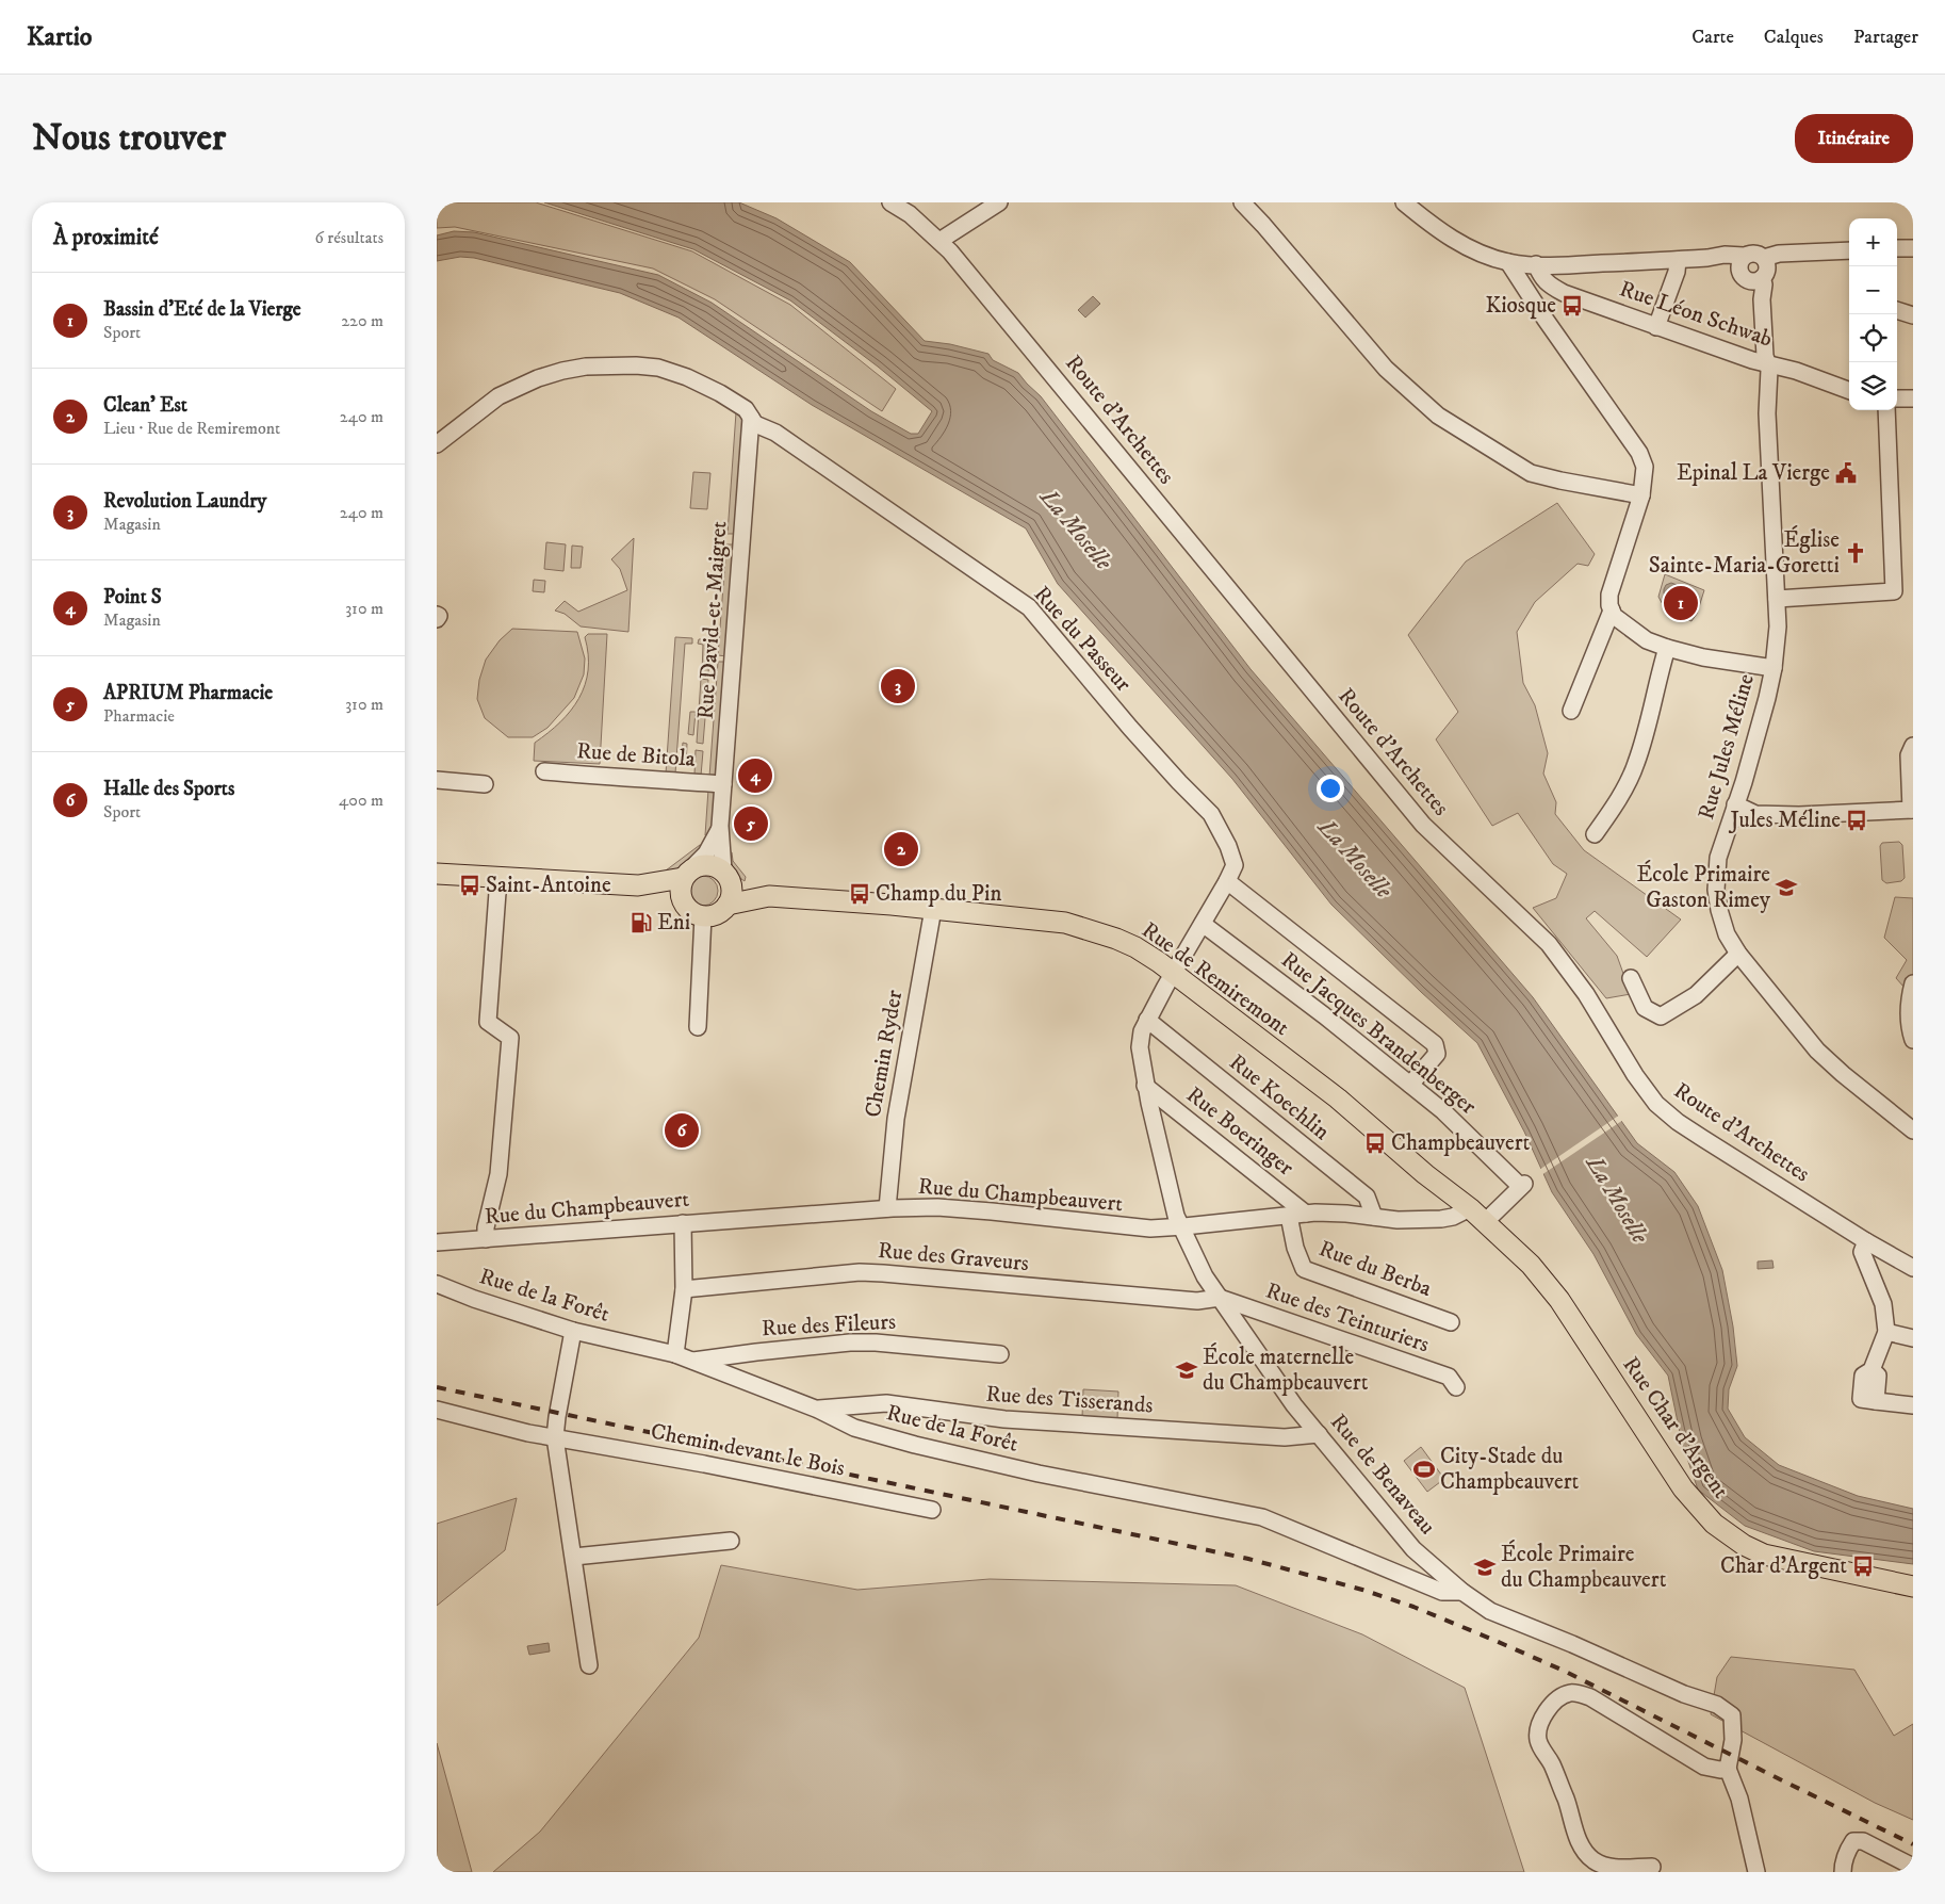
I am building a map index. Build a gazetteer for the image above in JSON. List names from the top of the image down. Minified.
{"streets":{"main road":["Rue de Remiremont","Rue Char d'Argent"],"street":["Rue Léon Schwab","Route d'Archettes","Rue David-et-Maigret","Rue du Passeur","Rue Jules Méline","Rue de Bitola","Rue Jacques Brandenberger","Chemin Ryder","Rue Koechlin","Rue Boeringer","Rue du Champbeauvert","Rue des Graveurs","Rue du Berba","Rue de la Forêt","Rue des Teinturiers","Rue des Fileurs","Rue des Tisserands","Chemin devant le Bois","Rue de Benaveau"]},"crossings":[["Rue Léon Schwab","Rue Jules Méline"],["Rue David-et-Maigret","Rue du Passeur"],["Rue David-et-Maigret","Rue de Bitola"],["Rue David-et-Maigret","Rue de Remiremont"],["Rue du Passeur","Rue de Remiremont"],["Rue du Passeur","Rue Jacques Brandenberger"],["Rue du Passeur","Rue de Benaveau"],["Rue de Remiremont","Rue Jacques Brandenberger"],["Rue de Remiremont","Chemin Ryder"],["Rue de Remiremont","Rue du Champbeauvert"],["Rue de Remiremont","Rue Char d'Argent"],["Rue de Remiremont","Rue de Benaveau"],["Chemin Ryder","Rue du Champbeauvert"],["Rue Koechlin","Rue du Champbeauvert"],["Rue Koechlin","Rue de Benaveau"],["Rue Boeringer","Rue du Champbeauvert"],["Rue Boeringer","Rue de Benaveau"],["Rue du Champbeauvert","Rue du Berba"],["Rue du Champbeauvert","Rue de Benaveau"],["Rue des Graveurs","Rue des Teinturiers"],["Rue des Graveurs","Rue de Benaveau"],["Rue de la Forêt","Rue des Fileurs"],["Rue de la Forêt","Rue des Tisserands"],["Rue de la Forêt","Rue de Benaveau"],["Rue des Teinturiers","Rue de Benaveau"],["Rue des Tisserands","Rue de Benaveau"]],"water":["La Moselle"],"places":{"bus stop":["Kiosque","Jules Méline","Saint-Antoine","Champ du Pin","Champbeauvert","Char d'Argent"],"public building":["Epinal La Vierge"],"church":["Église Sainte-Maria-Goretti"],"school or university":["École Primaire Gaston Rimey","École maternelle du Champbeauvert","École Primaire du Champbeauvert"],"fuel station":["Eni"],"sports":["City-Stade du Champbeauvert"]},"page":{"header":"Kartio","nav":["Carte","Calques","Partager"],"buttons":"Itinéraire","title":"Nous trouver","heading":["À proximité","6 résultats"],"map_buttons":["+","−"],"list":[{"mark":"1","name":"Bassin d'Eté de la Vierge","note":"Sport","value":"220 m"},{"mark":"2","name":"Clean' Est","note":"Lieu · Rue de Remiremont","value":"240 m"},{"mark":"3","name":"Revolution Laundry","note":"Magasin","value":"240 m"},{"mark":"4","name":"Point S","note":"Magasin","value":"310 m"},{"mark":"5","name":"APRIUM Pharmacie","note":"Pharmacie","value":"310 m"},{"mark":"6","name":"Halle des Sports","note":"Sport","value":"400 m"}],"pins":["1","3","4","5","2","6"]}}
